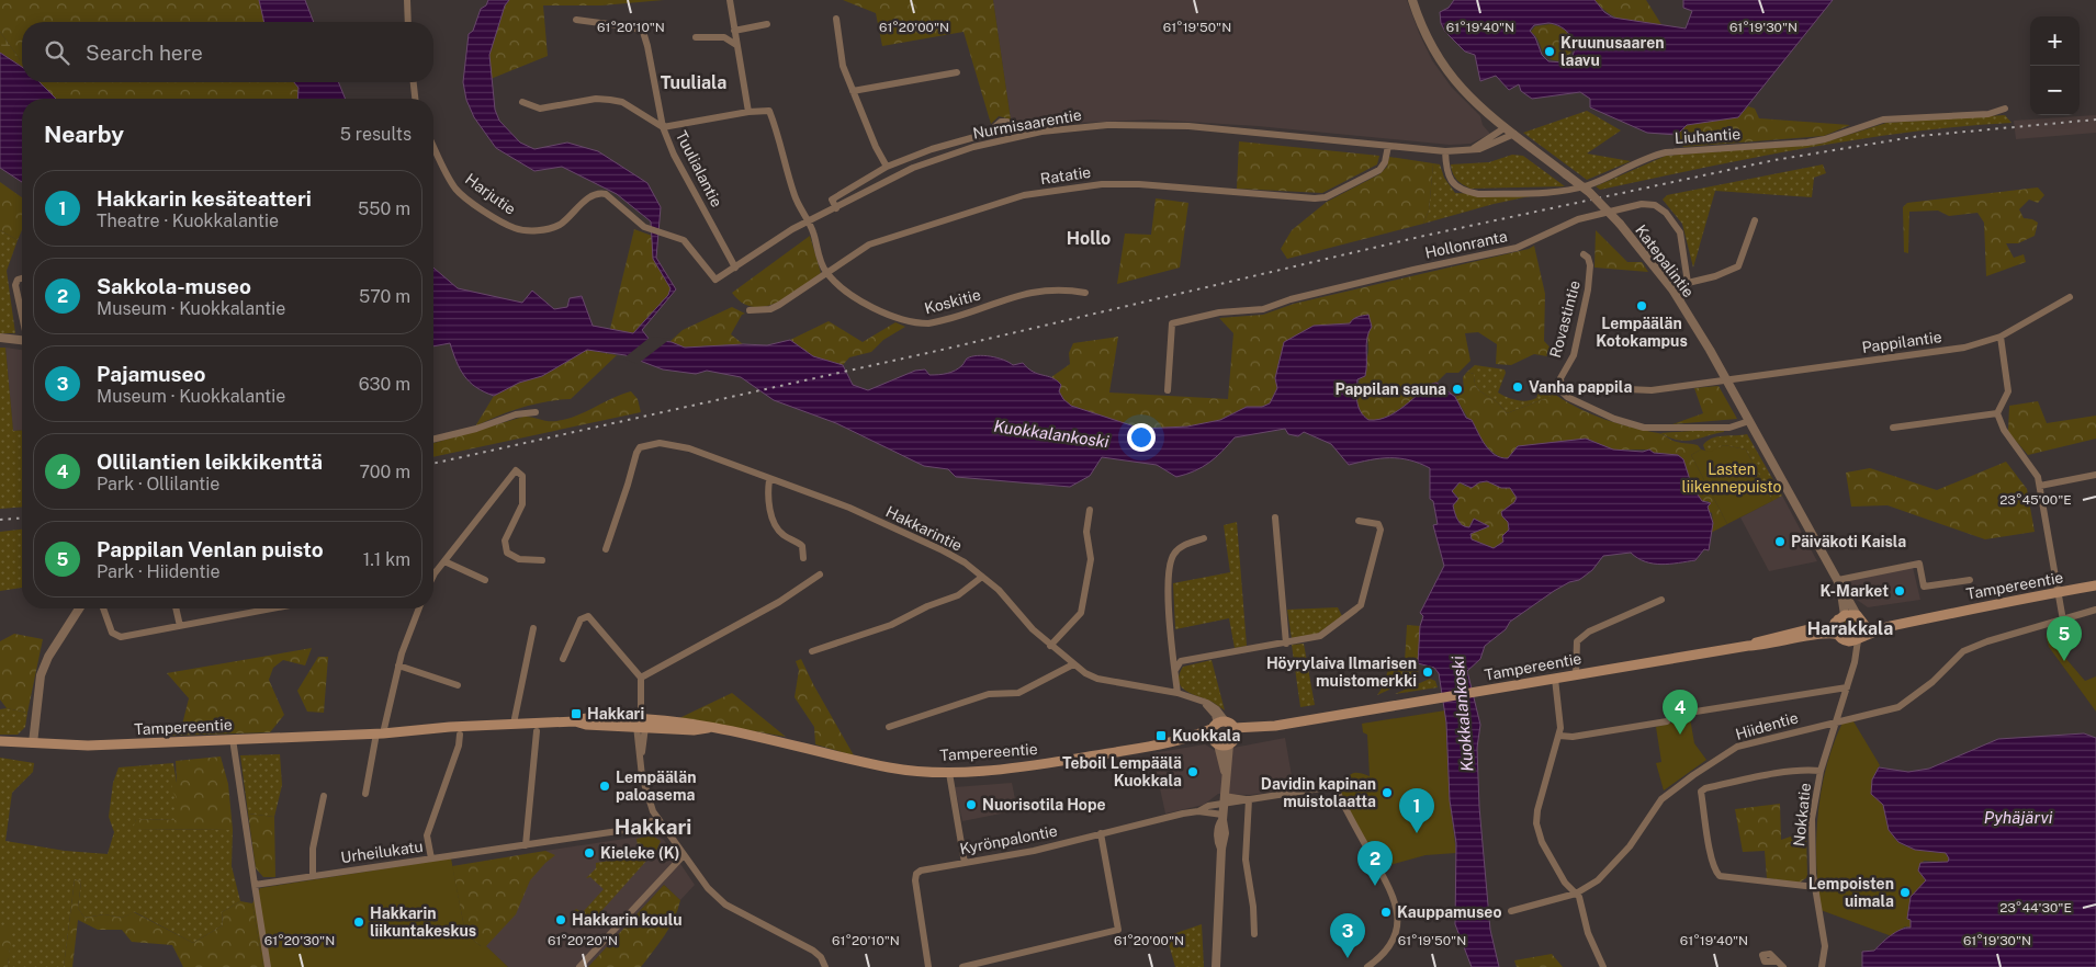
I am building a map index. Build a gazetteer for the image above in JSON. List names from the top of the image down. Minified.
{"streets":{"main road":["Tampereentie"],"street":["Nurmisaarentie","Liuhantie","Tuulialantie","Ratatie","Harjutie","Hollonranta","Katepalintie","Koskitie","Rovastintie","Pappilantie","Hakkarintie","Hiidentie","Nokkatie","Kyrönpalontie","Urheilukatu"]},"crossings":[["Nurmisaarentie","Liuhantie"],["Nurmisaarentie","Tuulialantie"],["Nurmisaarentie","Ratatie"],["Nurmisaarentie","Harjutie"],["Nurmisaarentie","Katepalintie"],["Nurmisaarentie","Koskitie"],["Ratatie","Koskitie"],["Katepalintie","Rovastintie"],["Katepalintie","Pappilantie"],["Katepalintie","Tampereentie"],["Katepalintie","Nokkatie"],["Hakkarintie","Tampereentie"],["Tampereentie","Nokkatie"],["Hiidentie","Nokkatie"]],"districts":["Tuuliala","Hollo","Harakkala","Hakkari"],"water":["Kuokkalankoski","Pyhäjärvi"],"parks":["Lasten liikennepuisto"],"places":{"other":["Kruunusaaren laavu","Lempäälän Kotokampus","Vanha pappila","Pappilan sauna","Päiväkoti Kaisla","K-Market","Höyrylaiva Ilmarisen muistomerkki","Teboil Lempäälä Kuokkala","Lempäälän paloasema","Davidin kapinan muistolaatta","Nuorisotila Hope","Kieleke (K)","Lempoisten uimala","Kauppamuseo","Hakkarin koulu","Hakkarin liikuntakeskus"],"transit":["Hakkari","Kuokkala"]},"page":{"map_buttons":["+","−"],"search":"Search here","heading":["Nearby","5 results"],"list":[{"mark":"1","name":"Hakkarin kesäteatteri","note":"Theatre · Kuokkalantie","value":"550 m"},{"mark":"2","name":"Sakkola-museo","note":"Museum · Kuokkalantie","value":"570 m"},{"mark":"3","name":"Pajamuseo","note":"Museum · Kuokkalantie","value":"630 m"},{"mark":"4","name":"Ollilantien leikkikenttä","note":"Park · Ollilantie","value":"700 m"},{"mark":"5","name":"Pappilan Venlan puisto","note":"Park · Hiidentie","value":"1.1 km"}],"pins":["5","4","1","2","3"]},"coordinates":["61°19'30\"N","61°20'10\"N","61°20'00\"N","61°19'50\"N","61°19'40\"N","23°45'00\"E","23°44'30\"E","61°20'30\"N","61°20'20\"N"]}
